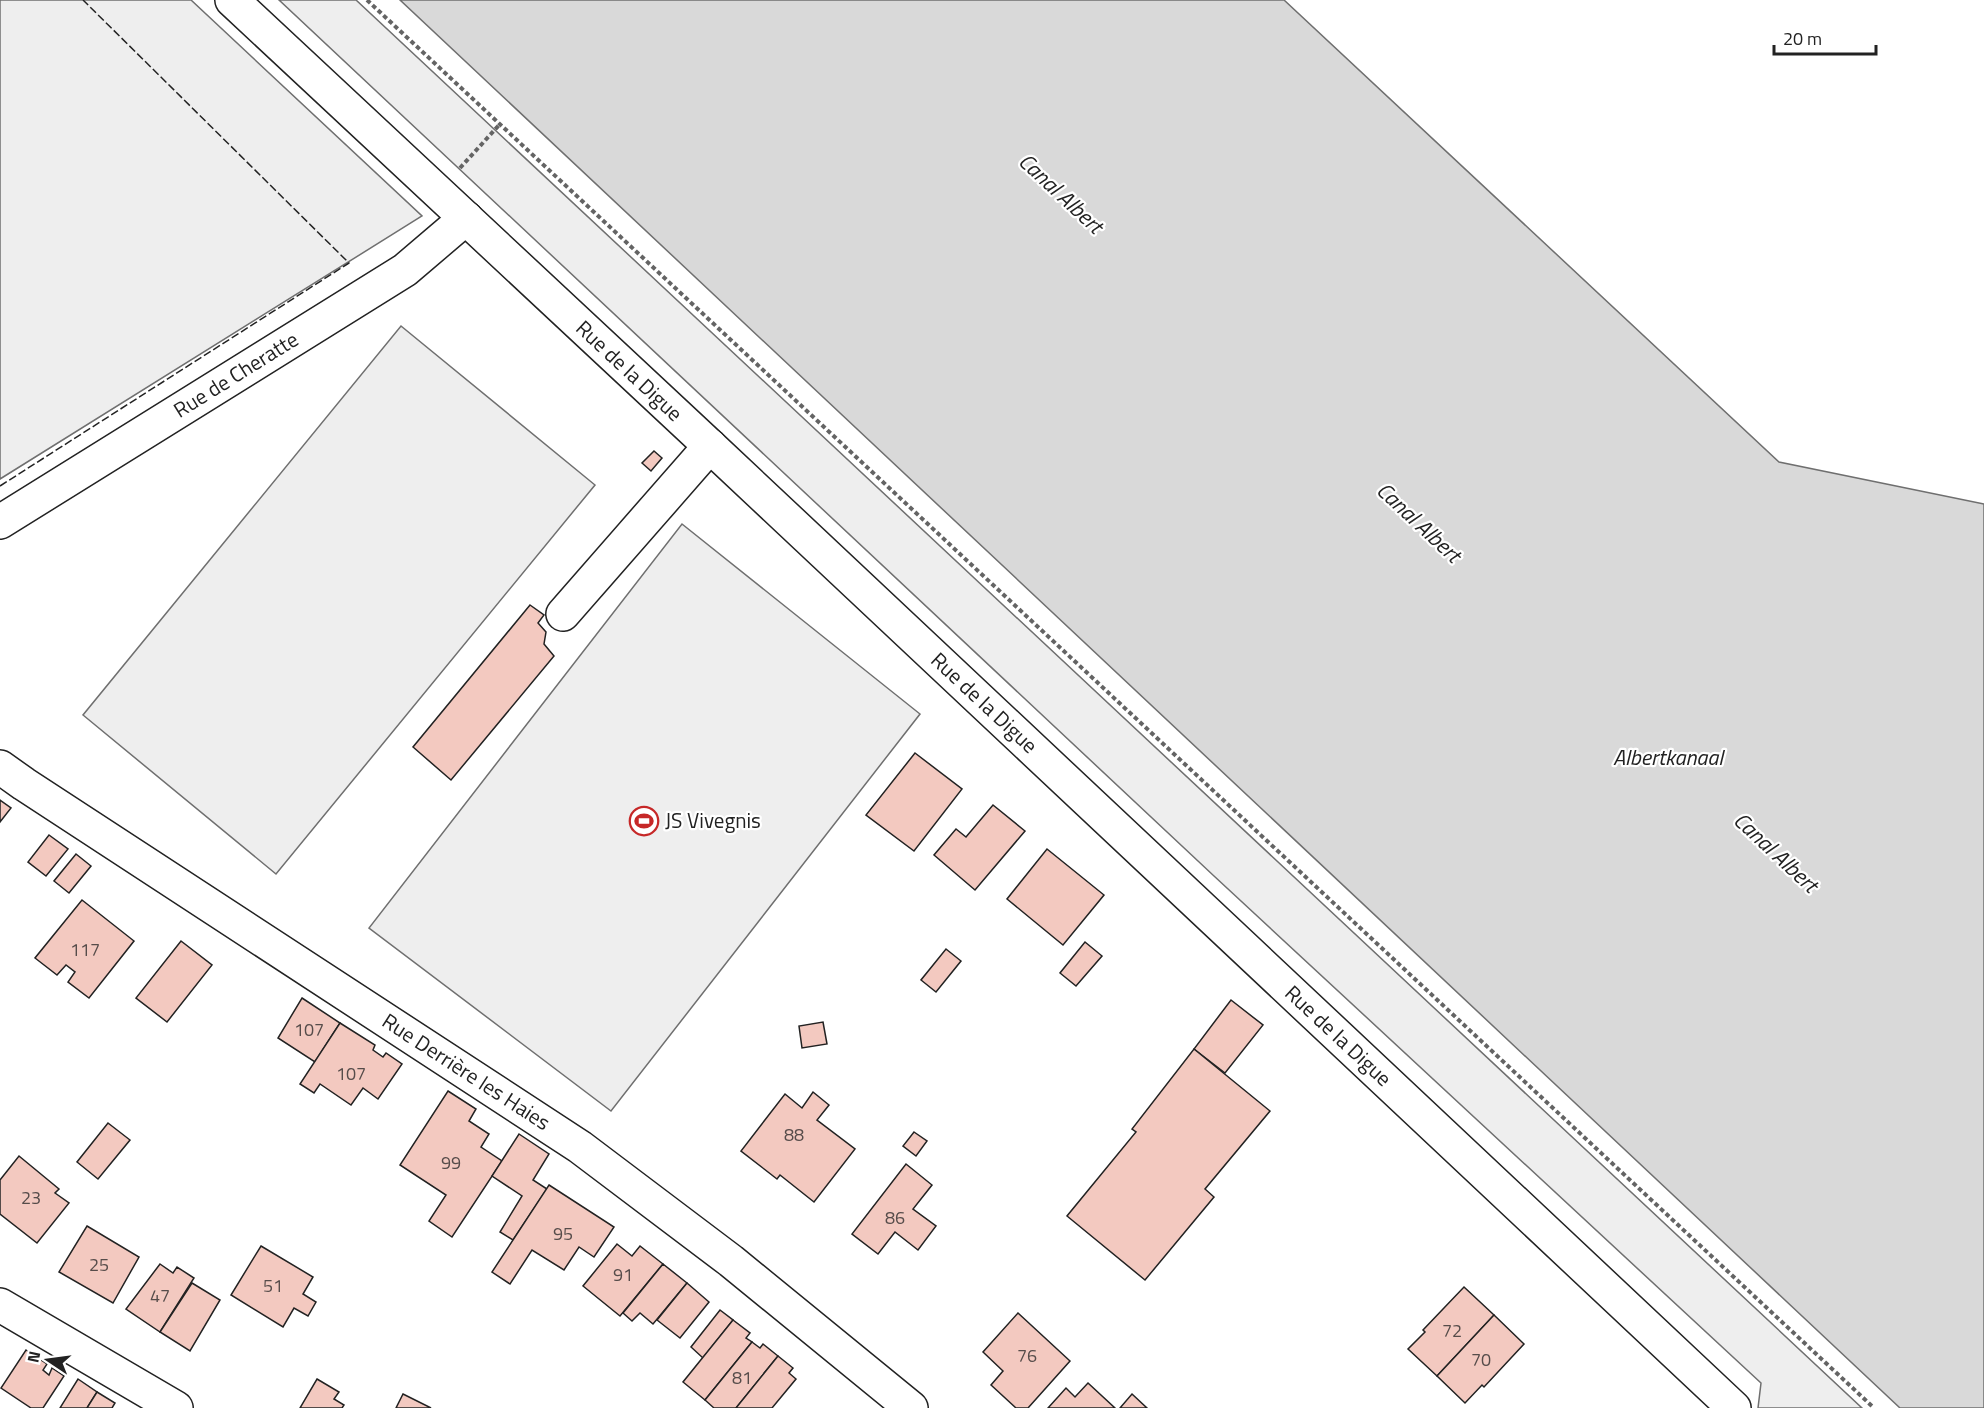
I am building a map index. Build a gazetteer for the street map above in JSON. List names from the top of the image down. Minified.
{"streets":{"street":["Rue de la Digue","Rue de Cheratte","Rue Derrière les Haies"]},"crossings":[["Rue de la Digue","Rue de Cheratte"]],"water":["Canal Albert","Albertkanaal"],"places":{"sports":["JS Vivegnis"]},"house_numbers":["117","107","107","88","99","23","86","95","25","91","51","47","72","76","70","81"],"scale_bar":"20 m","north":"left"}
